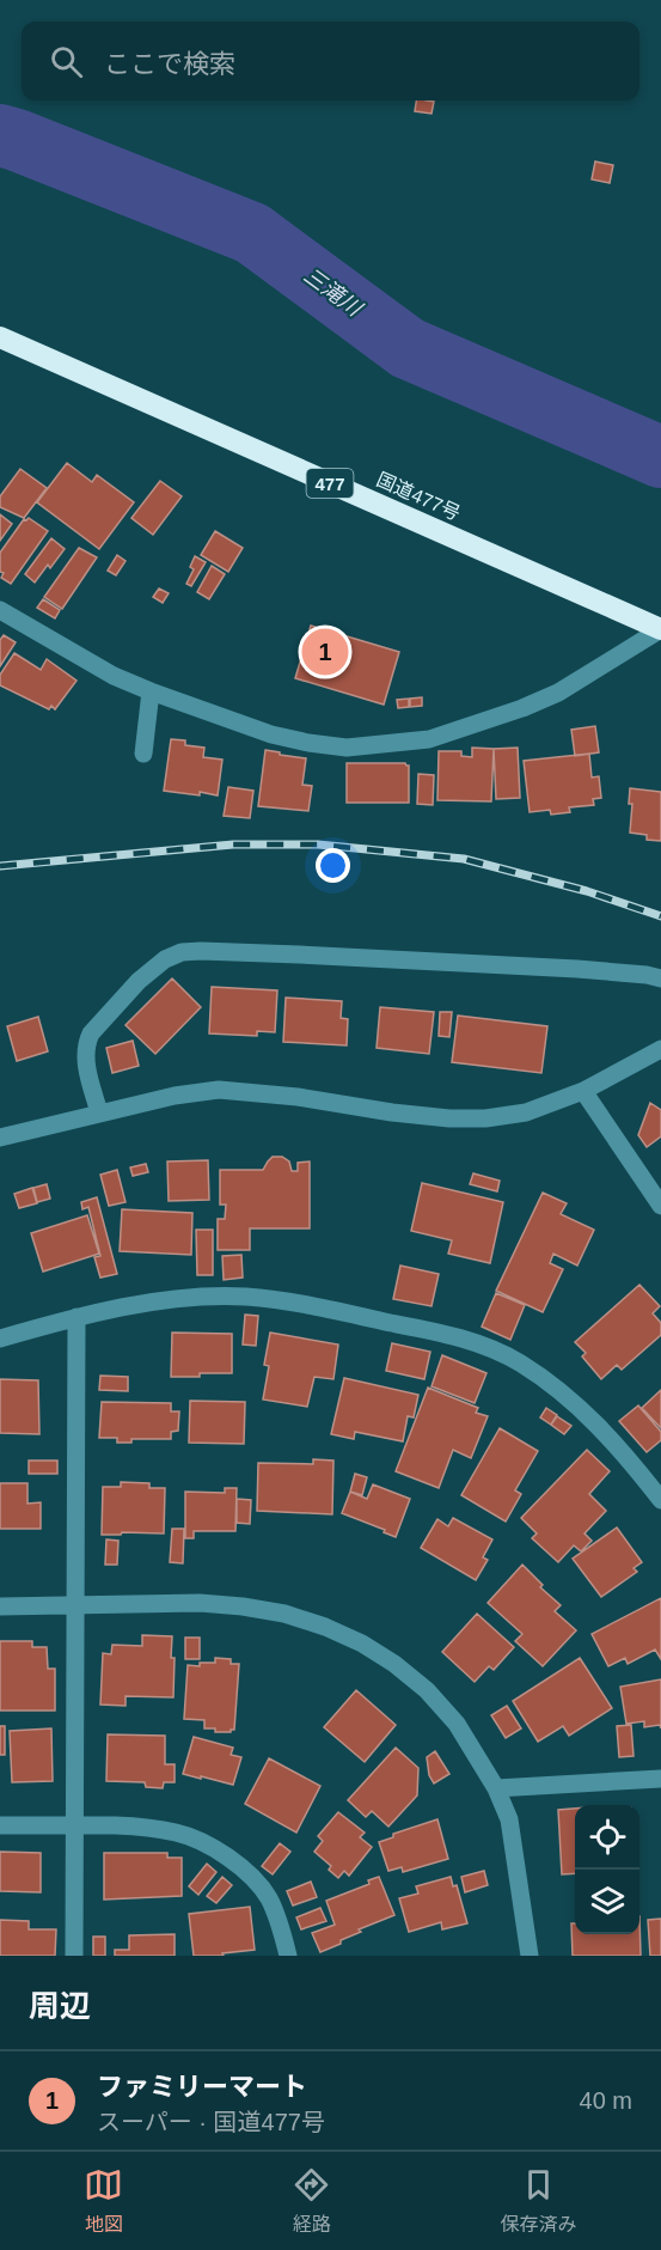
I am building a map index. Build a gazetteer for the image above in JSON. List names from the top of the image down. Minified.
{"streets":{"highway":["477","国道477号"]},"water":["三滝川"],"page":{"search":"ここで検索","pins":"1","heading":"周辺","list":[{"mark":"1","name":"ファミリーマート","note":"スーパー · 国道477号","value":"40 m"}],"nav":["地図","経路","保存済み"]}}
